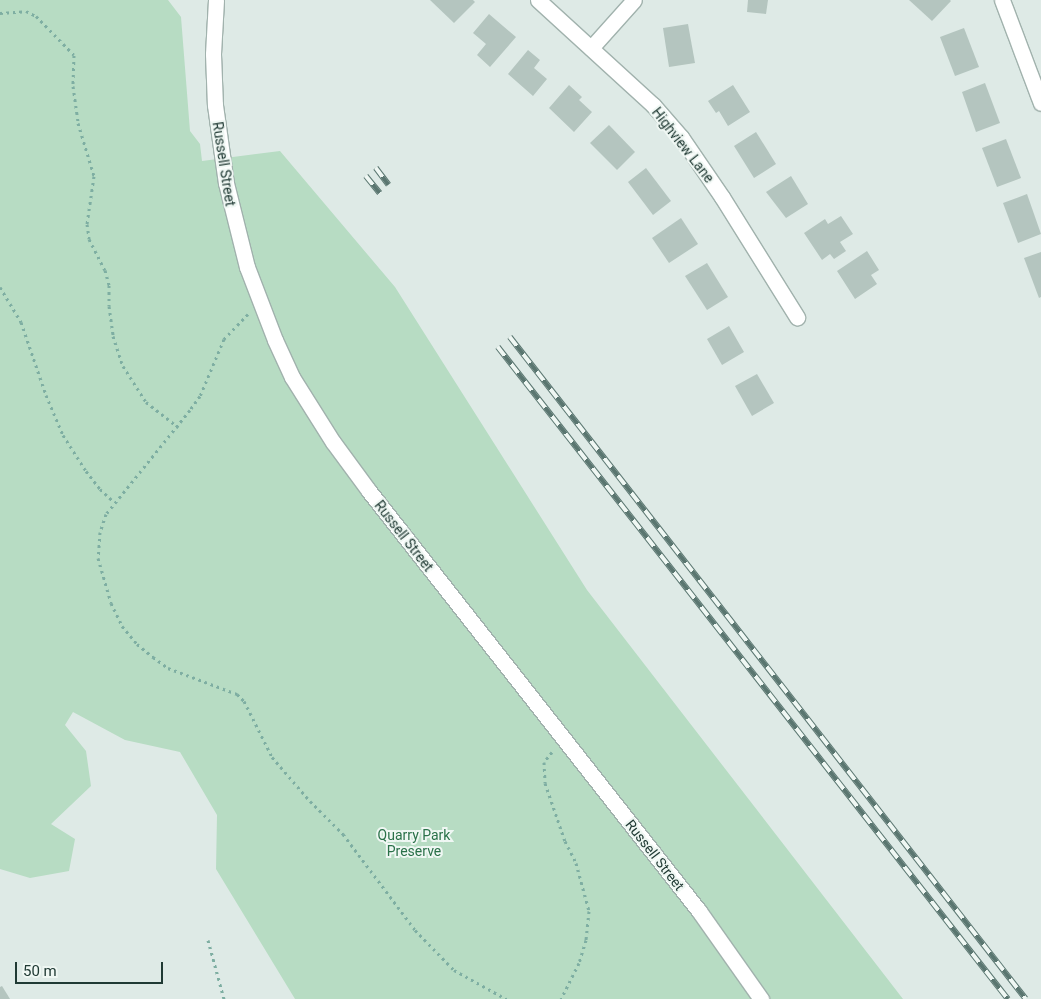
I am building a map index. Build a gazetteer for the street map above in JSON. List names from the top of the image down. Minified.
{"streets":{"street":["Highview Lane","Russell Street"]},"parks":["Quarry Park Preserve"],"scale_bar":"50 m"}
